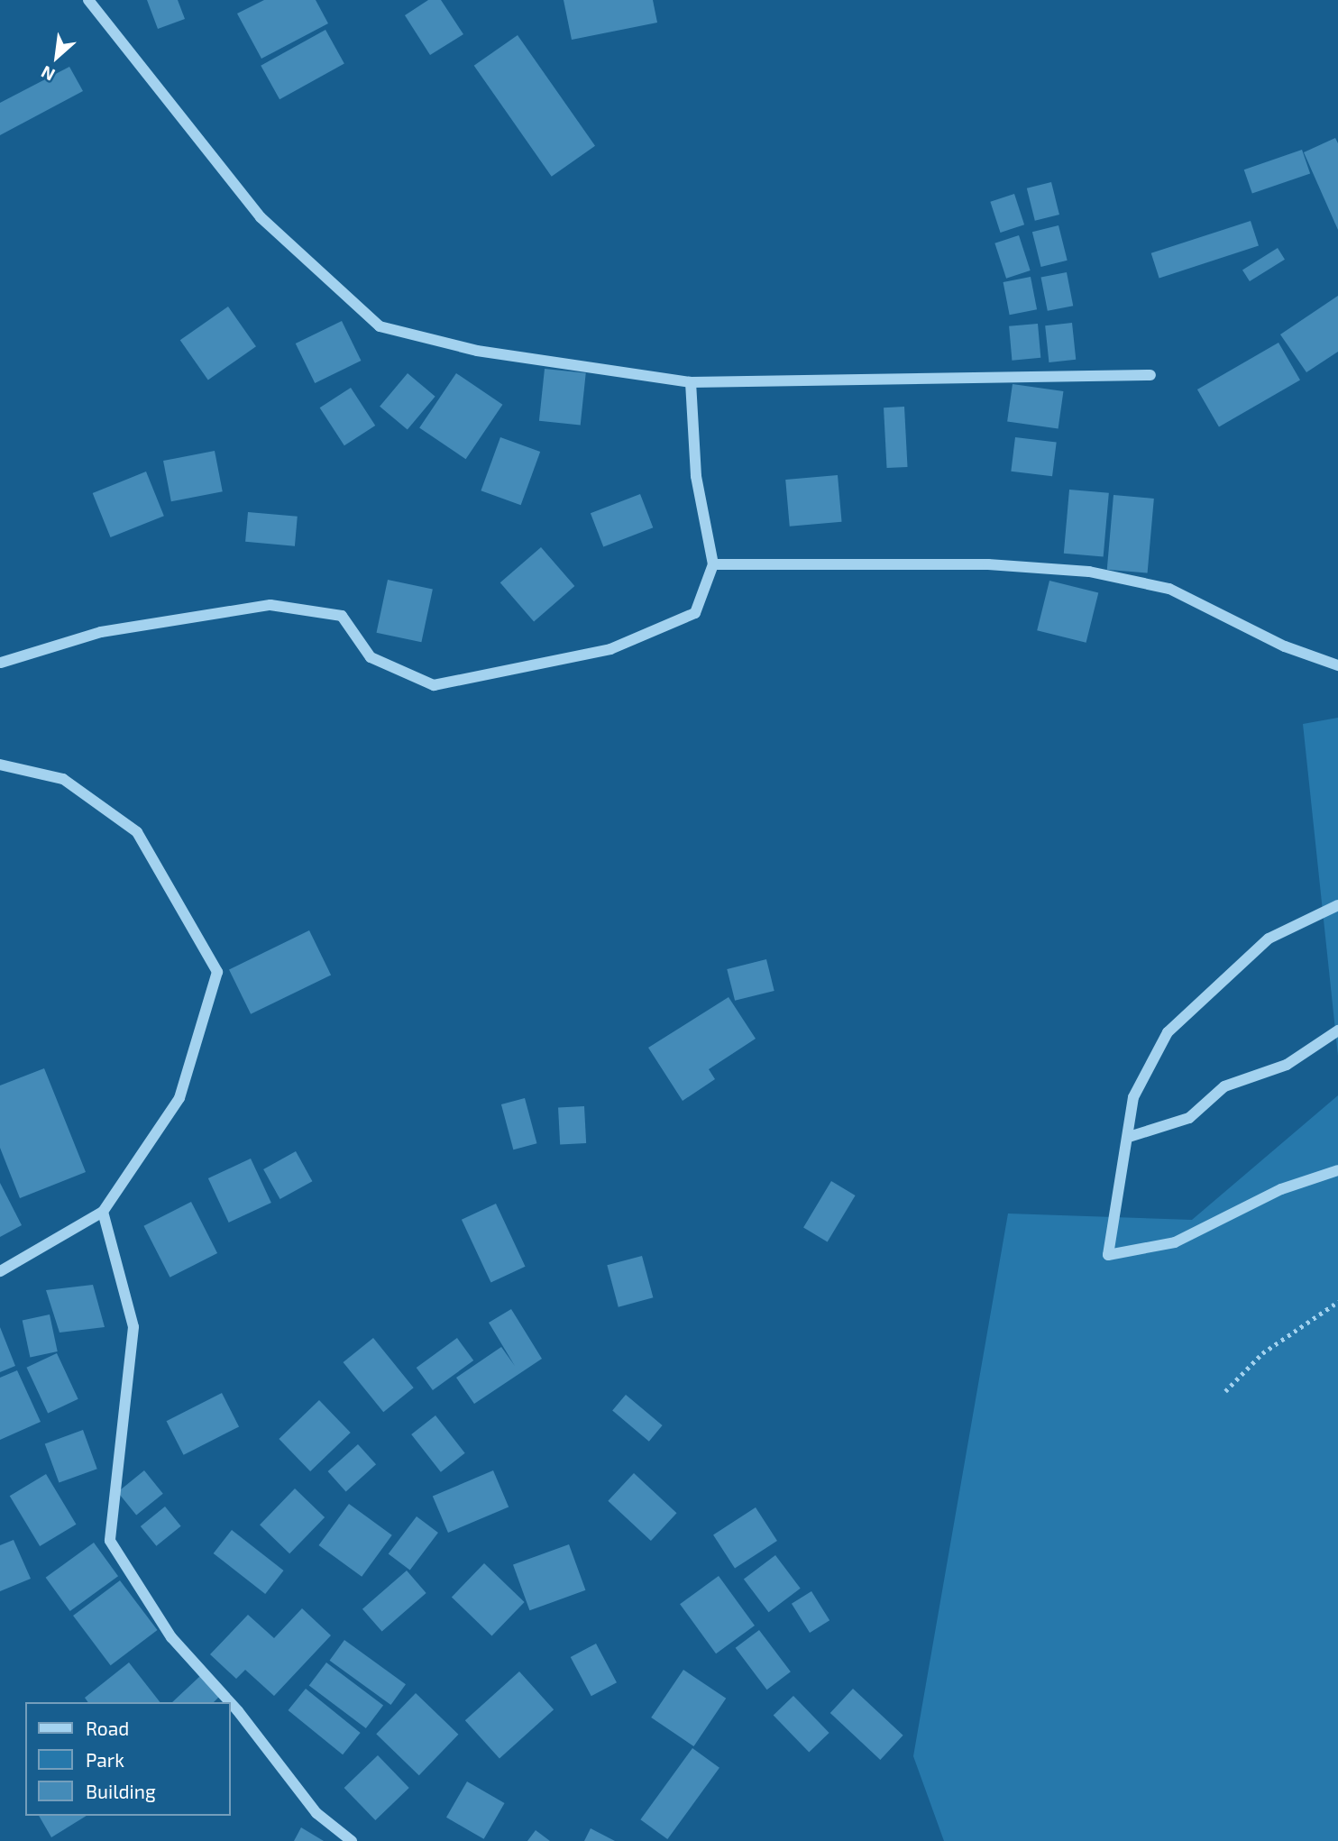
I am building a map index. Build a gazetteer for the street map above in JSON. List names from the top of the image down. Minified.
{"legend":["Road","Park","Building"],"north":"bottom left"}
